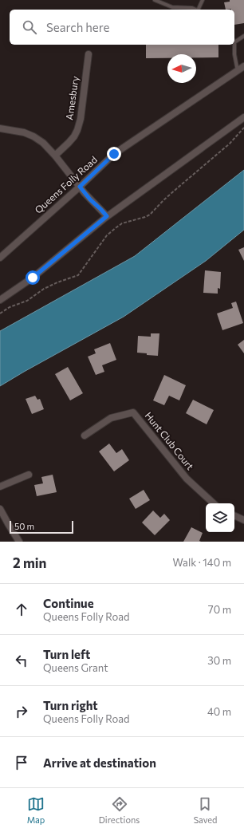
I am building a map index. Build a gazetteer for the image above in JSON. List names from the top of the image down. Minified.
{"streets":{"street":["Amesbury","Queens Folly Road","Hunt Club Court"]},"scale_bar":"50 m","north":"left","page":{"search":"Search here","scale":"50 m","heading":["2 min","Walk · 140 m"],"list":[["Continue","Queens Folly Road","70 m"],["Turn left","Queens Grant","30 m"],["Turn right","Queens Folly Road","40 m"],"Arrive at destination"],"nav":["Map","Directions","Saved"]}}
